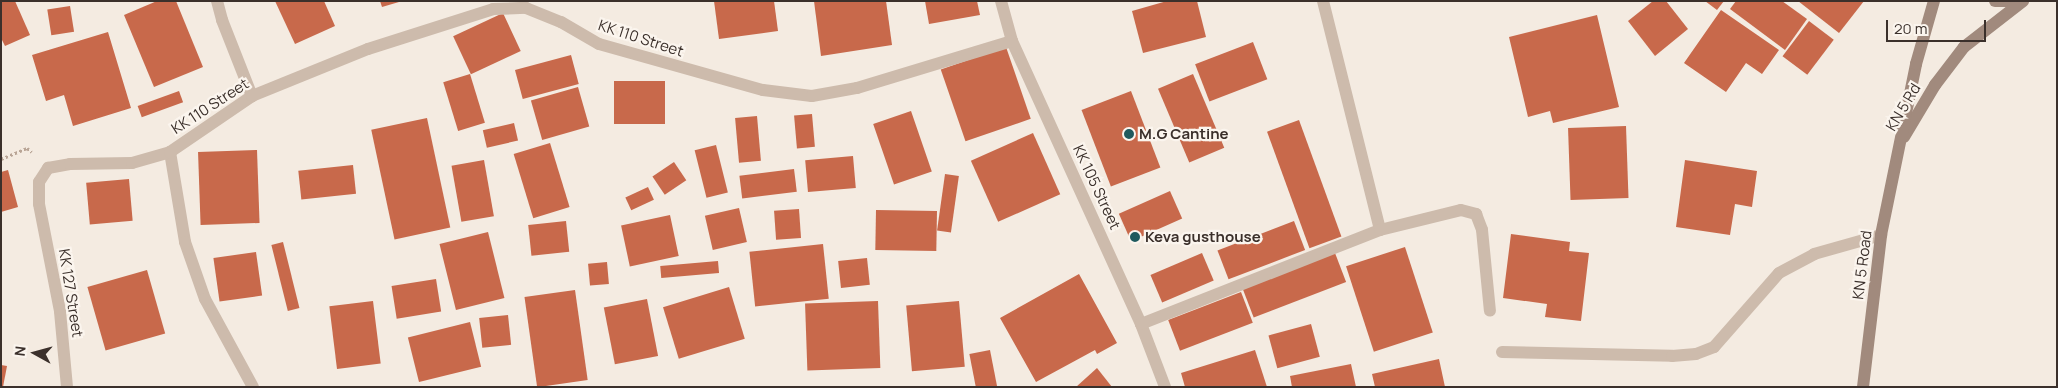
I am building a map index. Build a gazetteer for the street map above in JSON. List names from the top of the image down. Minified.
{"streets":{"main road":["KN 5 Rd","KN 5 Road"],"street":["KK 110 Street","KK 105 Street","KK 127 Street"]},"crossings":[["KK 110 Street","KK 105 Street"],["KK 110 Street","KK 127 Street"],["KN 5 Rd","KN 5 Road"]],"places":["M.G Cantine","Keva gusthouse"],"scale_bar":"20 m","north":"left"}
